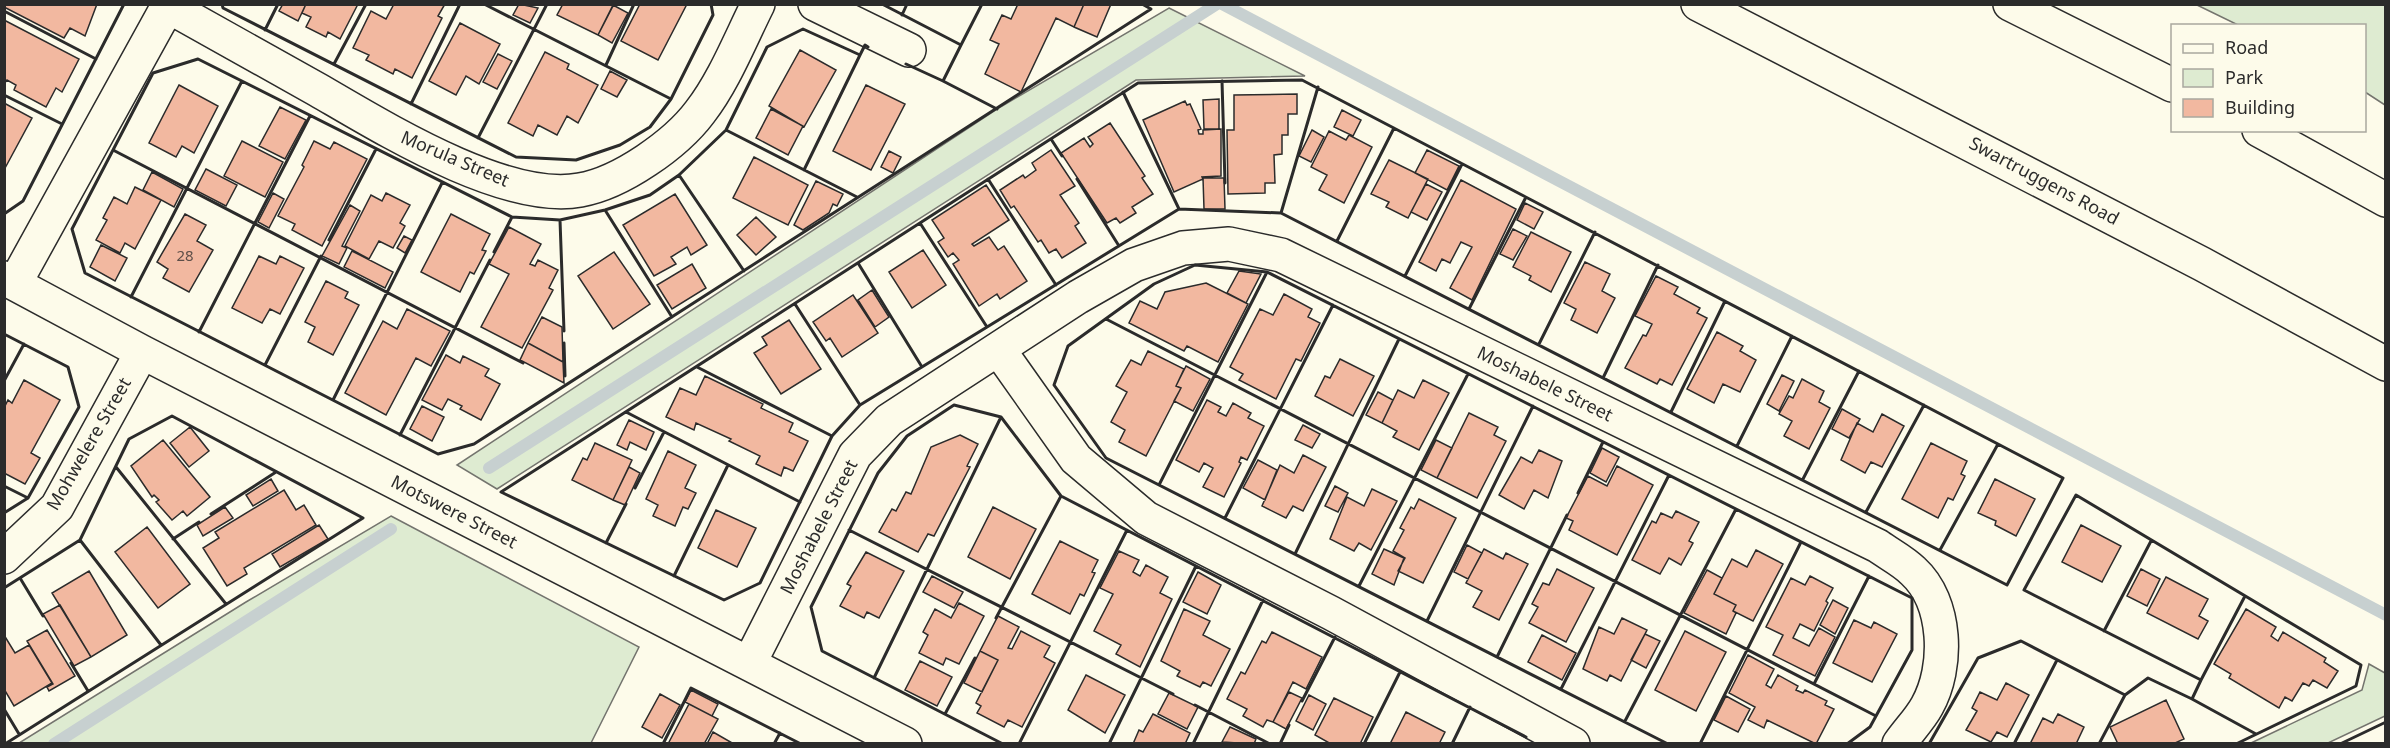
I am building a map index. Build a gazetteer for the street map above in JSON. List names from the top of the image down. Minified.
{"streets":{"street":["Morula Street","Swartruggens Road","Moshabele Street","Mohwelere Street","Motswere Street"]},"crossings":[["Morula Street","Motswere Street"],["Moshabele Street","Motswere Street"],["Mohwelere Street","Motswere Street"]],"house_numbers":["28"],"legend":["Road","Park","Building"]}
